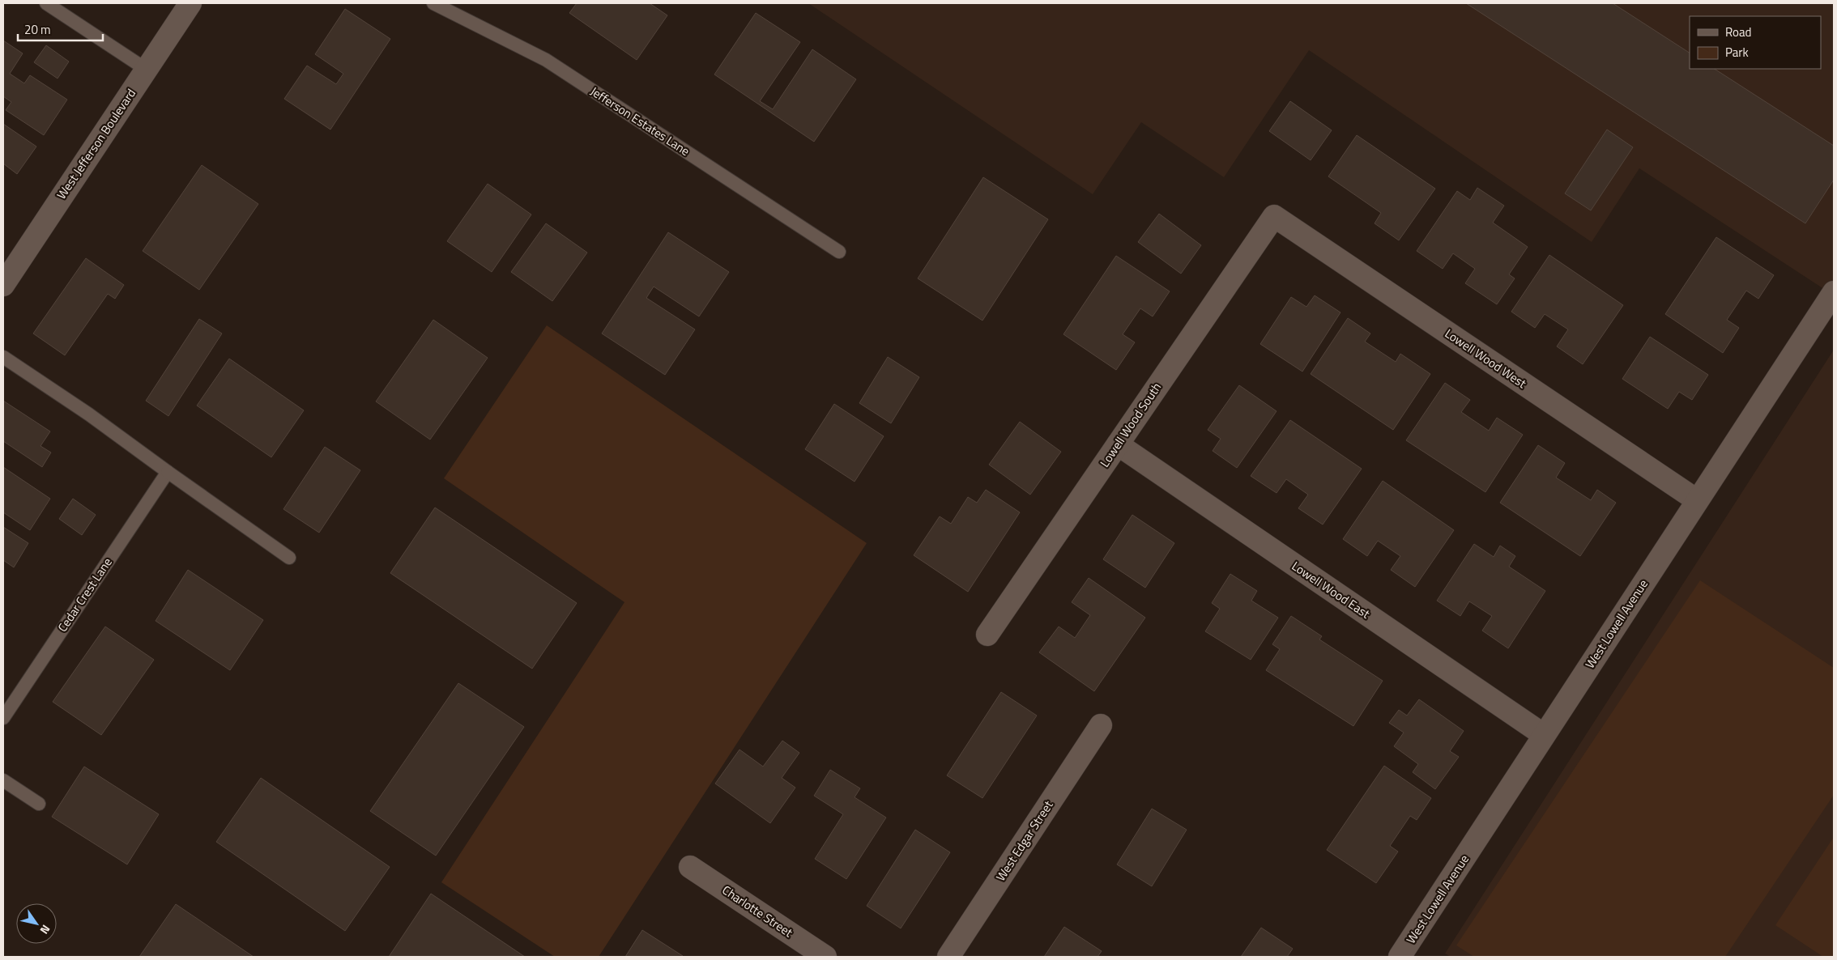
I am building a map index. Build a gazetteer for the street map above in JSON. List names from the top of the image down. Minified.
{"streets":{"street":["West Jefferson Boulevard","Lowell Wood West","Lowell Wood South","Lowell Wood East","West Lowell Avenue","West Edgar Street","Charlotte Street"],"lane":["Jefferson Estates Lane","Cedar Crest Lane"]},"crossings":[["Lowell Wood West","Lowell Wood South"],["Lowell Wood West","West Lowell Avenue"],["Lowell Wood South","Lowell Wood East"],["Lowell Wood East","West Lowell Avenue"]],"legend":["Road","Park"],"scale_bar":"20 m","north":"bottom right"}
